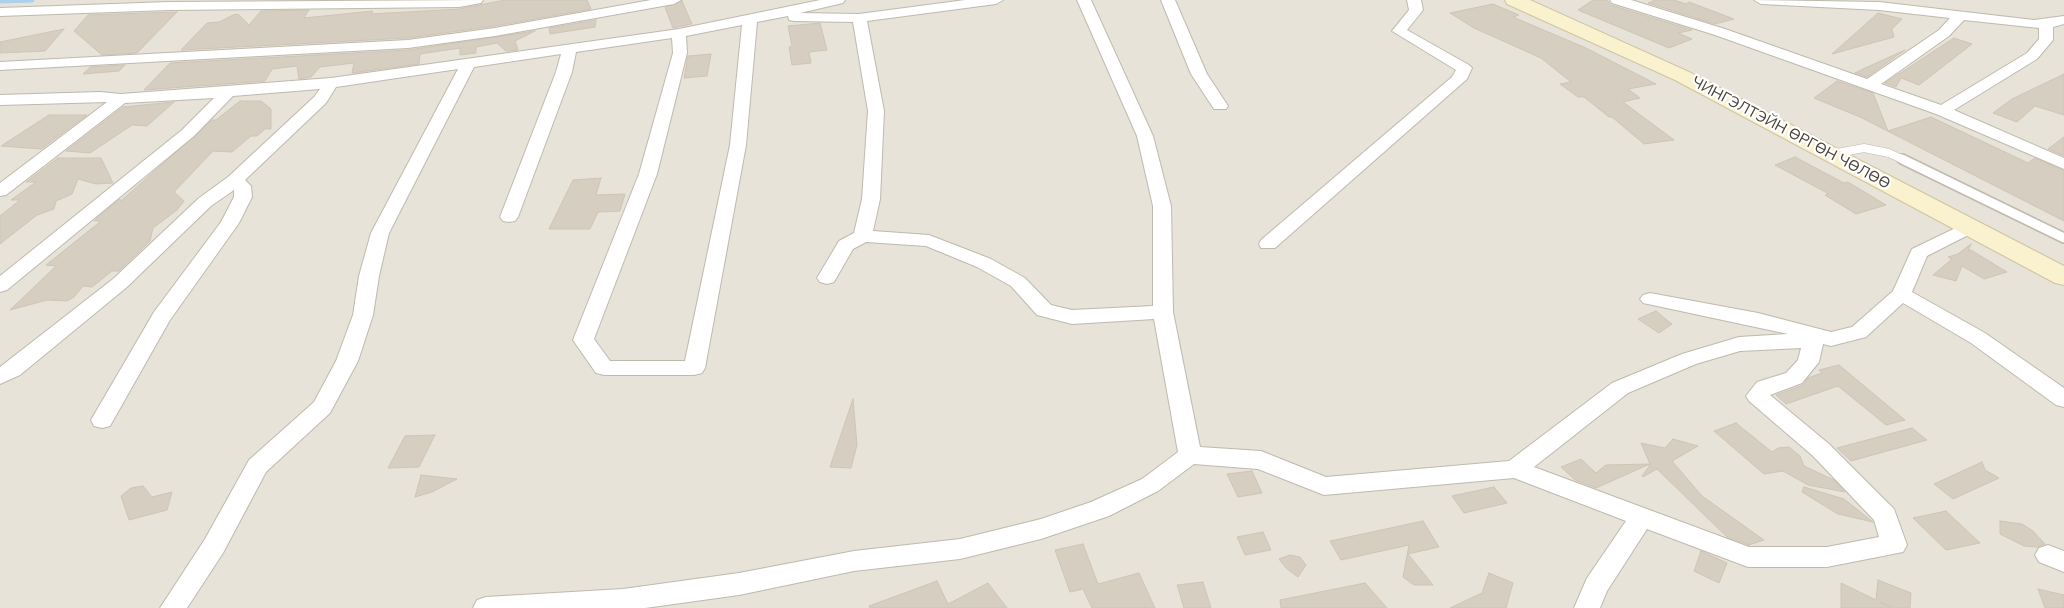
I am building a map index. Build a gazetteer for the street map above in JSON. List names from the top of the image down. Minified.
{"streets":{"main road":["ЧИНГЭЛТЭЙН ӨРГӨН ЧӨЛӨӨ"]}}
